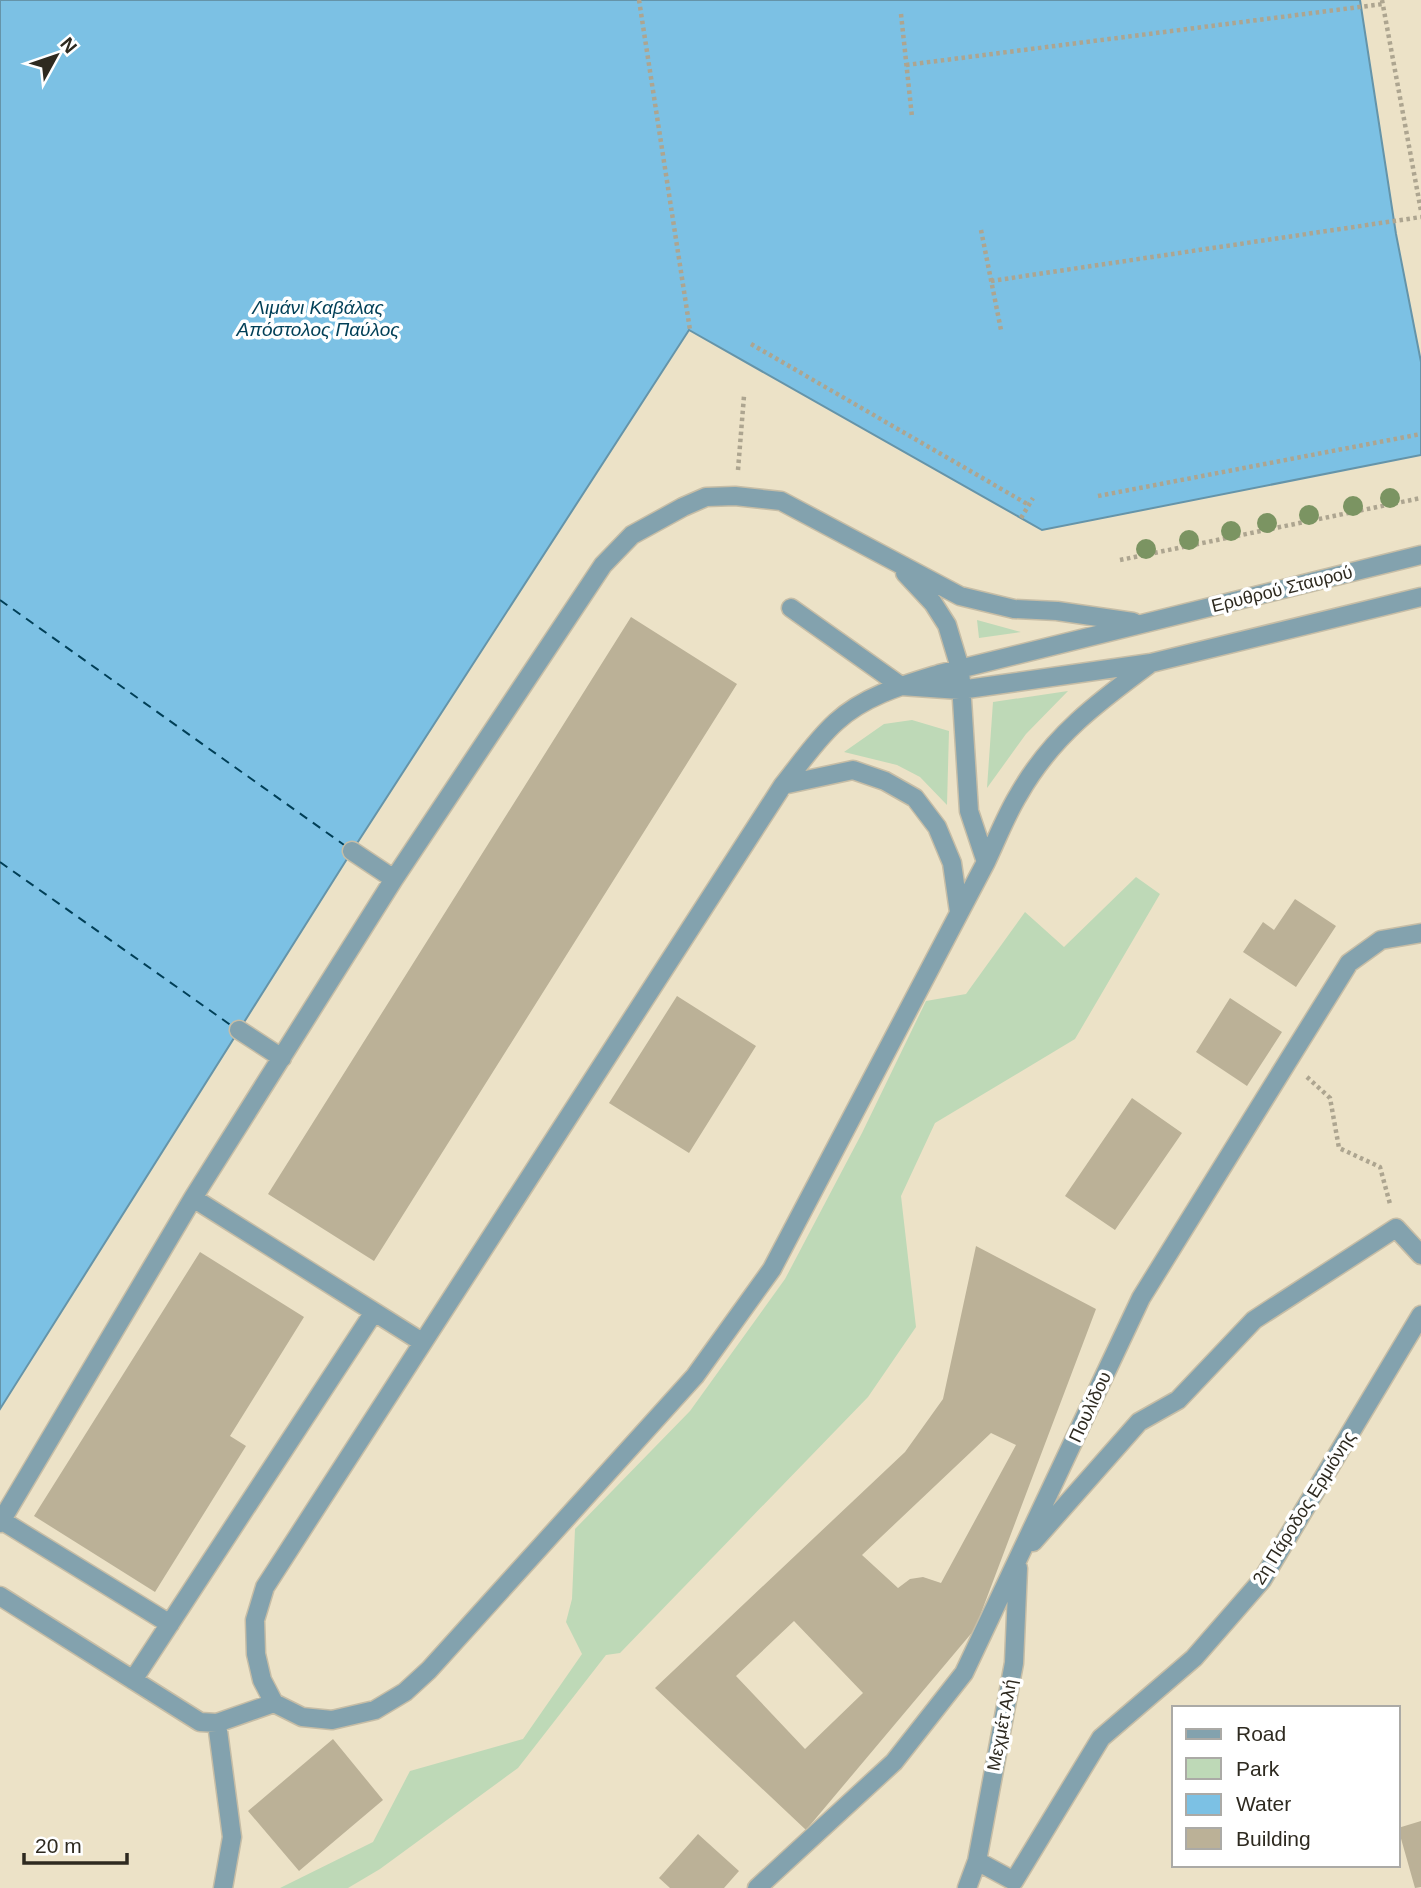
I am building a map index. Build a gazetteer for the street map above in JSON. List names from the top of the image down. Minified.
{"streets":{"street":["Ερυθρού Σταυρού","Πουλίδου","2η Πάροδος Ερμιόνης","Μεχμέτ Αλή"]},"crossings":[["Πουλίδου","Μεχμέτ Αλή"],["2η Πάροδος Ερμιόνης","Μεχμέτ Αλή"]],"water":["Λιμάνι Καβάλας Απόστολος Παύλος"],"legend":["Road","Park","Water","Building"],"scale_bar":"20 m","north":"top right"}
